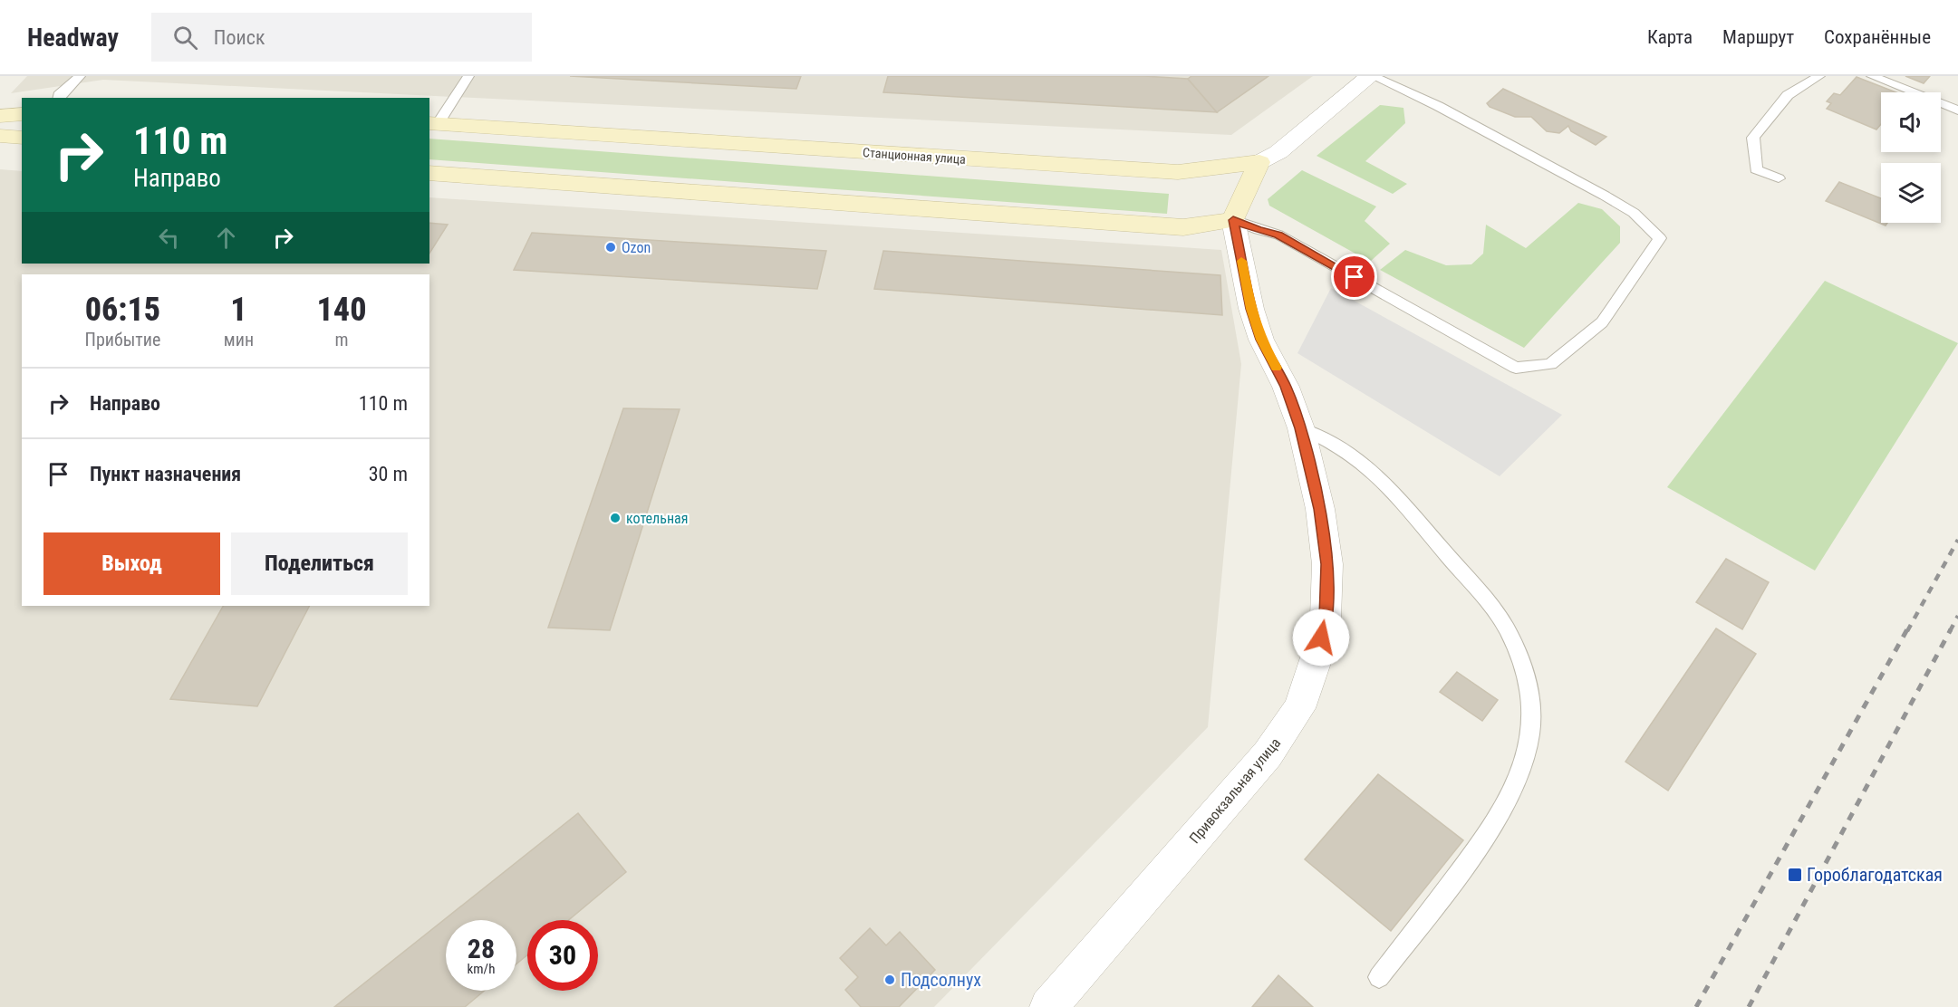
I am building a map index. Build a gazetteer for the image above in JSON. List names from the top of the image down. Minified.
{"streets":{"street":["Станционная улица","Привокзальная улица"]},"places":{"other":["Ozon","котельная","Подсолнух"],"transit":["Гороблагодатская"]},"page":{"header":"Headway","search":"Поиск","nav":["Карта","Маршрут","Сохранённые"],"turn":["110 m","Направо"],"eta":["06:15","Прибытие","1","мин","140","m"],"list":[{"name":"Направо","value":"110 m"},{"name":"Пункт назначения","value":"30 m"}],"buttons":["Выход","Поделиться"],"speed":"28 km/h","limit":"30"}}
